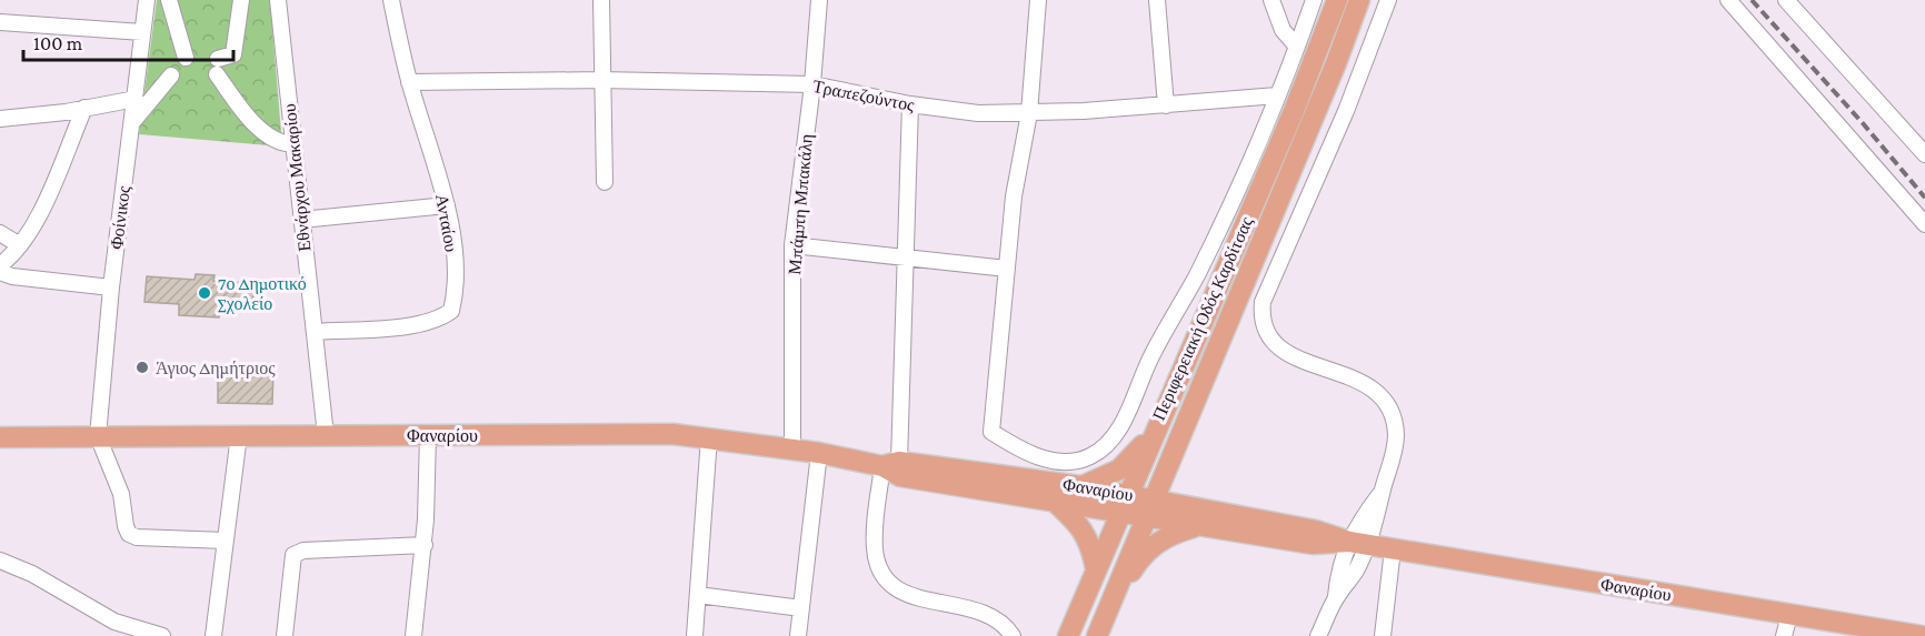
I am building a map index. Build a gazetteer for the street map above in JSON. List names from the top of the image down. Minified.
{"streets":{"main road":["Περιφερειακή Οδός Καρδίτσας","Φαναρίου"],"street":["Τραπεζούντος","Εθνάρχου Μακαρίου","Μπάμπη Μπακάλη","Φοίνικος","Ανταίου"]},"crossings":[["Τραπεζούντος","Μπάμπη Μπακάλη"],["Τραπεζούντος","Ανταίου"],["Εθνάρχου Μακαρίου","Ανταίου"],["Εθνάρχου Μακαρίου","Φαναρίου"],["Μπάμπη Μπακάλη","Φαναρίου"],["Φοίνικος","Φαναρίου"],["Περιφερειακή Οδός Καρδίτσας","Φαναρίου"]],"places":["7ο Δημοτικό Σχολείο","Άγιος Δημήτριος"],"scale_bar":"100 m"}
